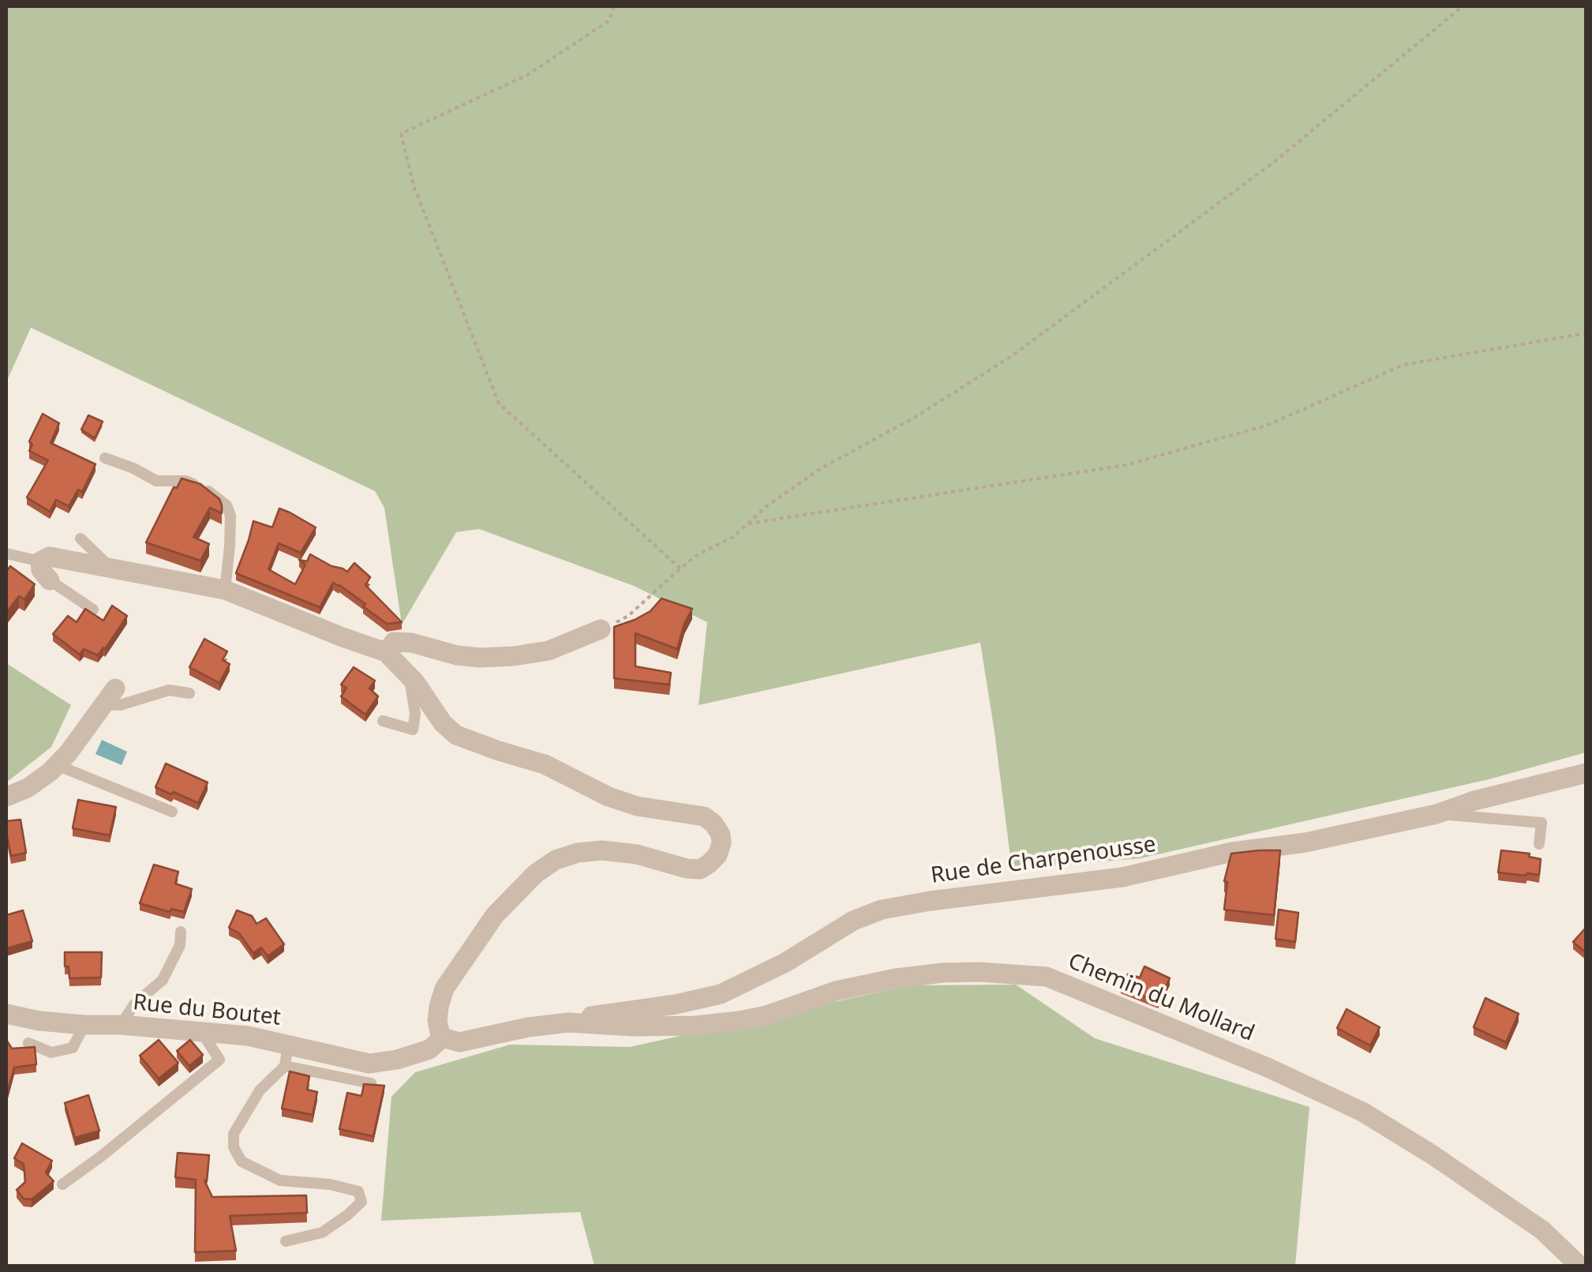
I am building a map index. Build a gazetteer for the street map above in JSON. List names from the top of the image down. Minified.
{"streets":{"street":["Rue de Charpenousse","Chemin du Mollard","Rue du Boutet"]},"crossings":[["Rue de Charpenousse","Chemin du Mollard"],["Chemin du Mollard","Rue du Boutet"]]}
